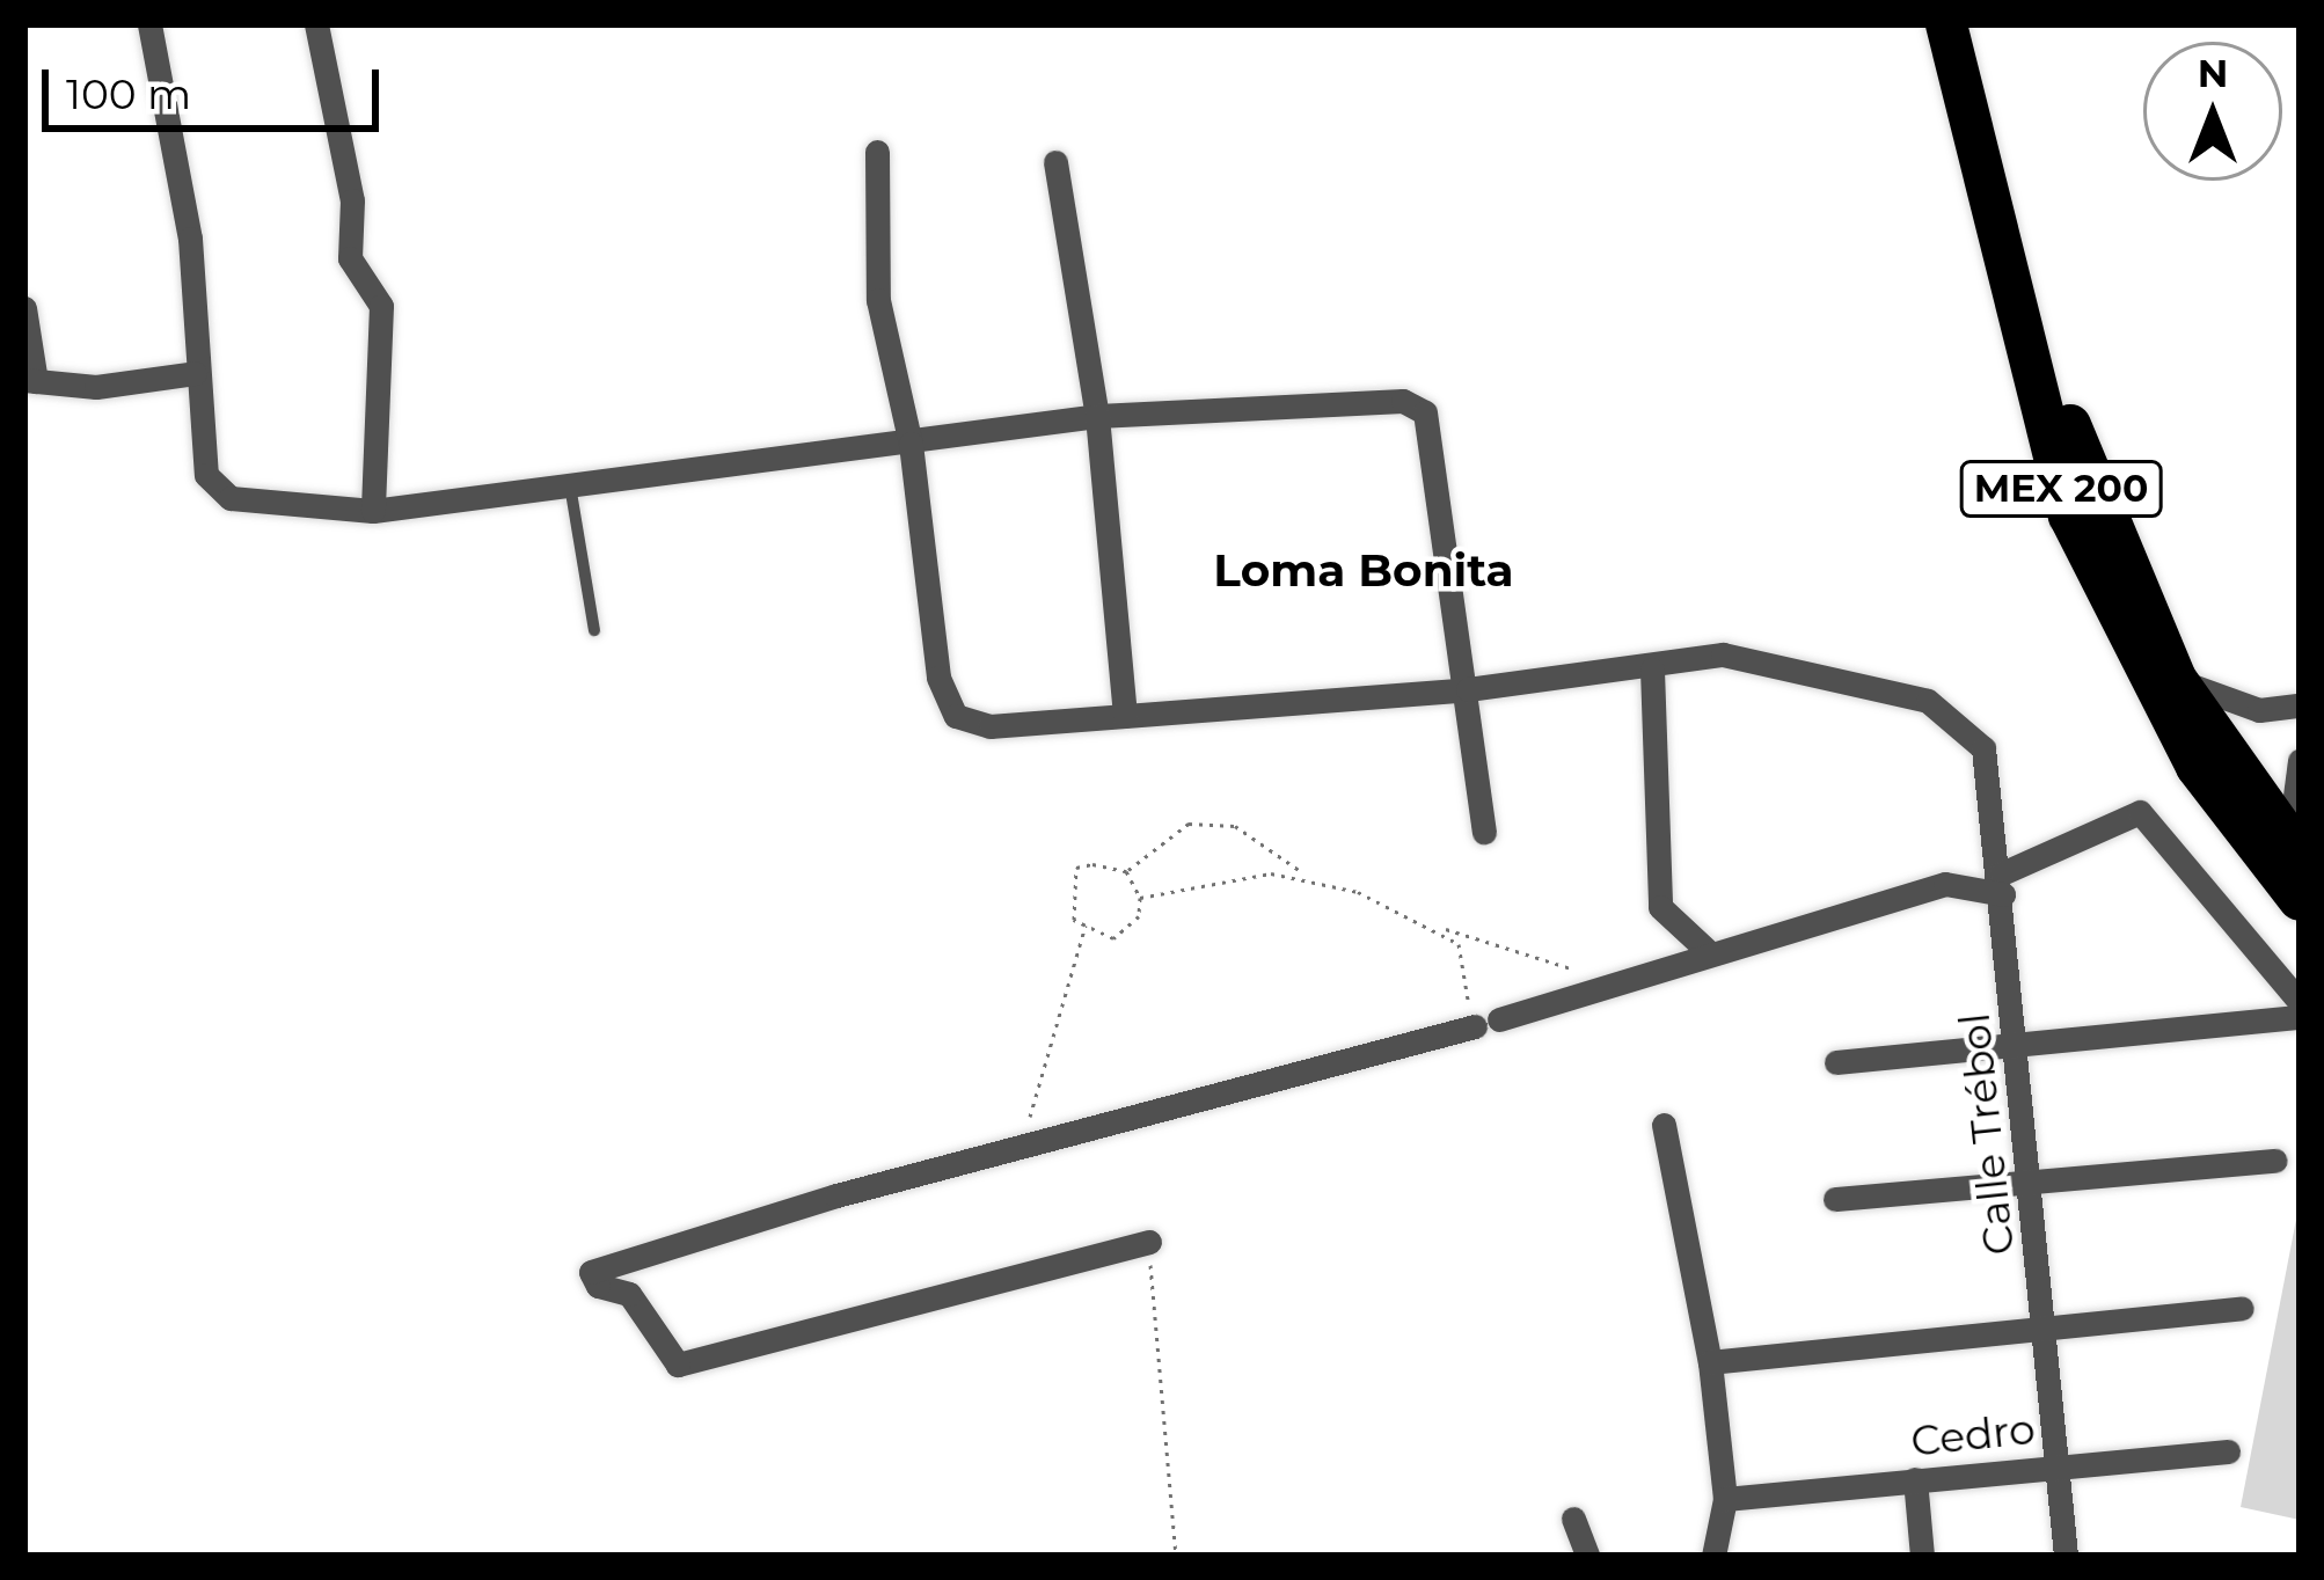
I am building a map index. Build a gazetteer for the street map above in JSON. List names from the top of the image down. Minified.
{"streets":{"highway":["MEX 200"],"street":["Calle Trébol","Cedro"]},"crossings":[["Calle Trébol","Cedro"]],"districts":["Loma Bonita"],"scale_bar":"100 m","north":"top"}
